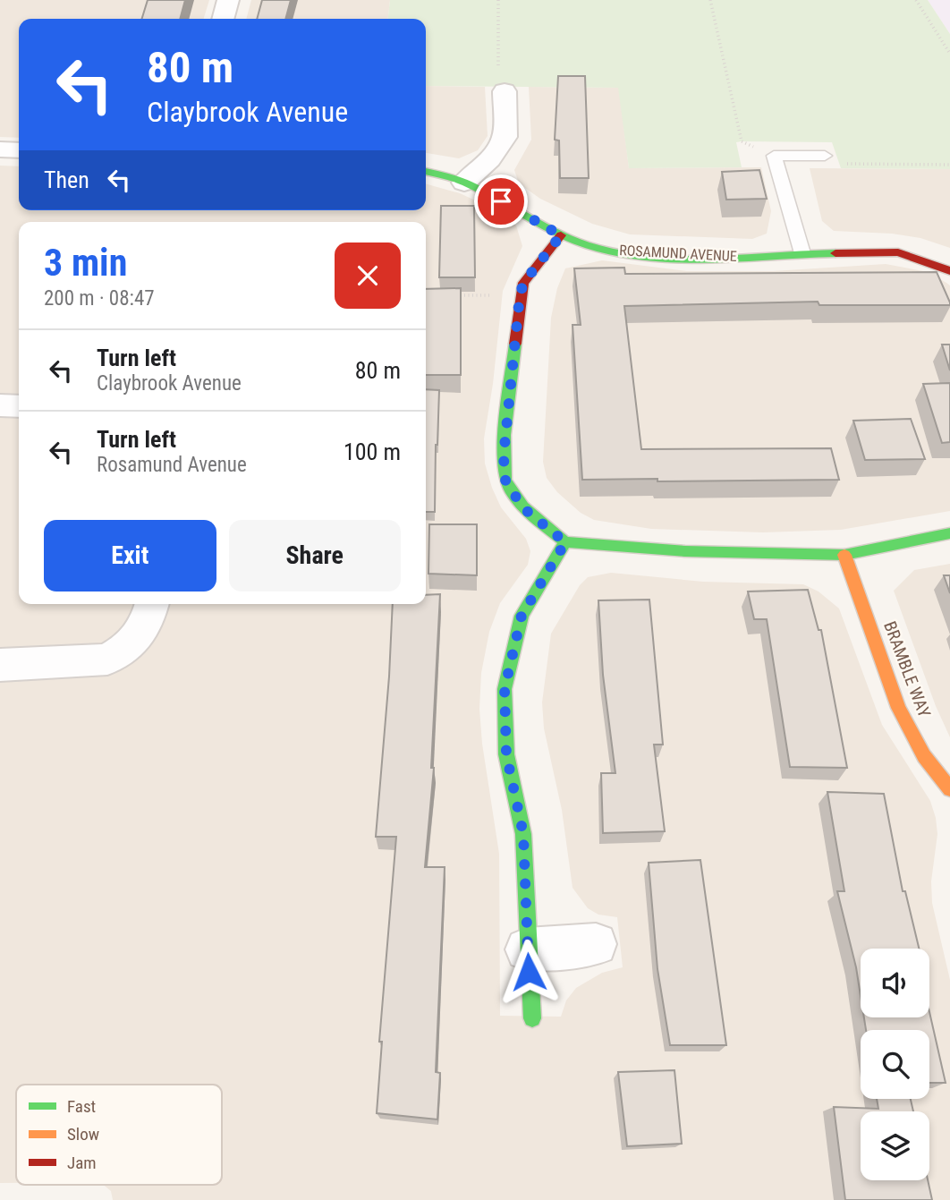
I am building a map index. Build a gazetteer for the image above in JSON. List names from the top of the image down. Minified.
{"streets":{"street":["ROSAMUND AVENUE","BRAMBLE WAY"]},"legend":["Fast","Slow","Jam"],"page":{"turn":["80 m","Claybrook Avenue"],"then":"Then","heading":["3 min","200 m · 08:47"],"list":[{"name":"Turn left","note":"Claybrook Avenue","value":"80 m"},{"name":"Turn left","note":"Rosamund Avenue","value":"100 m"}],"buttons":["Exit","Share"]}}
